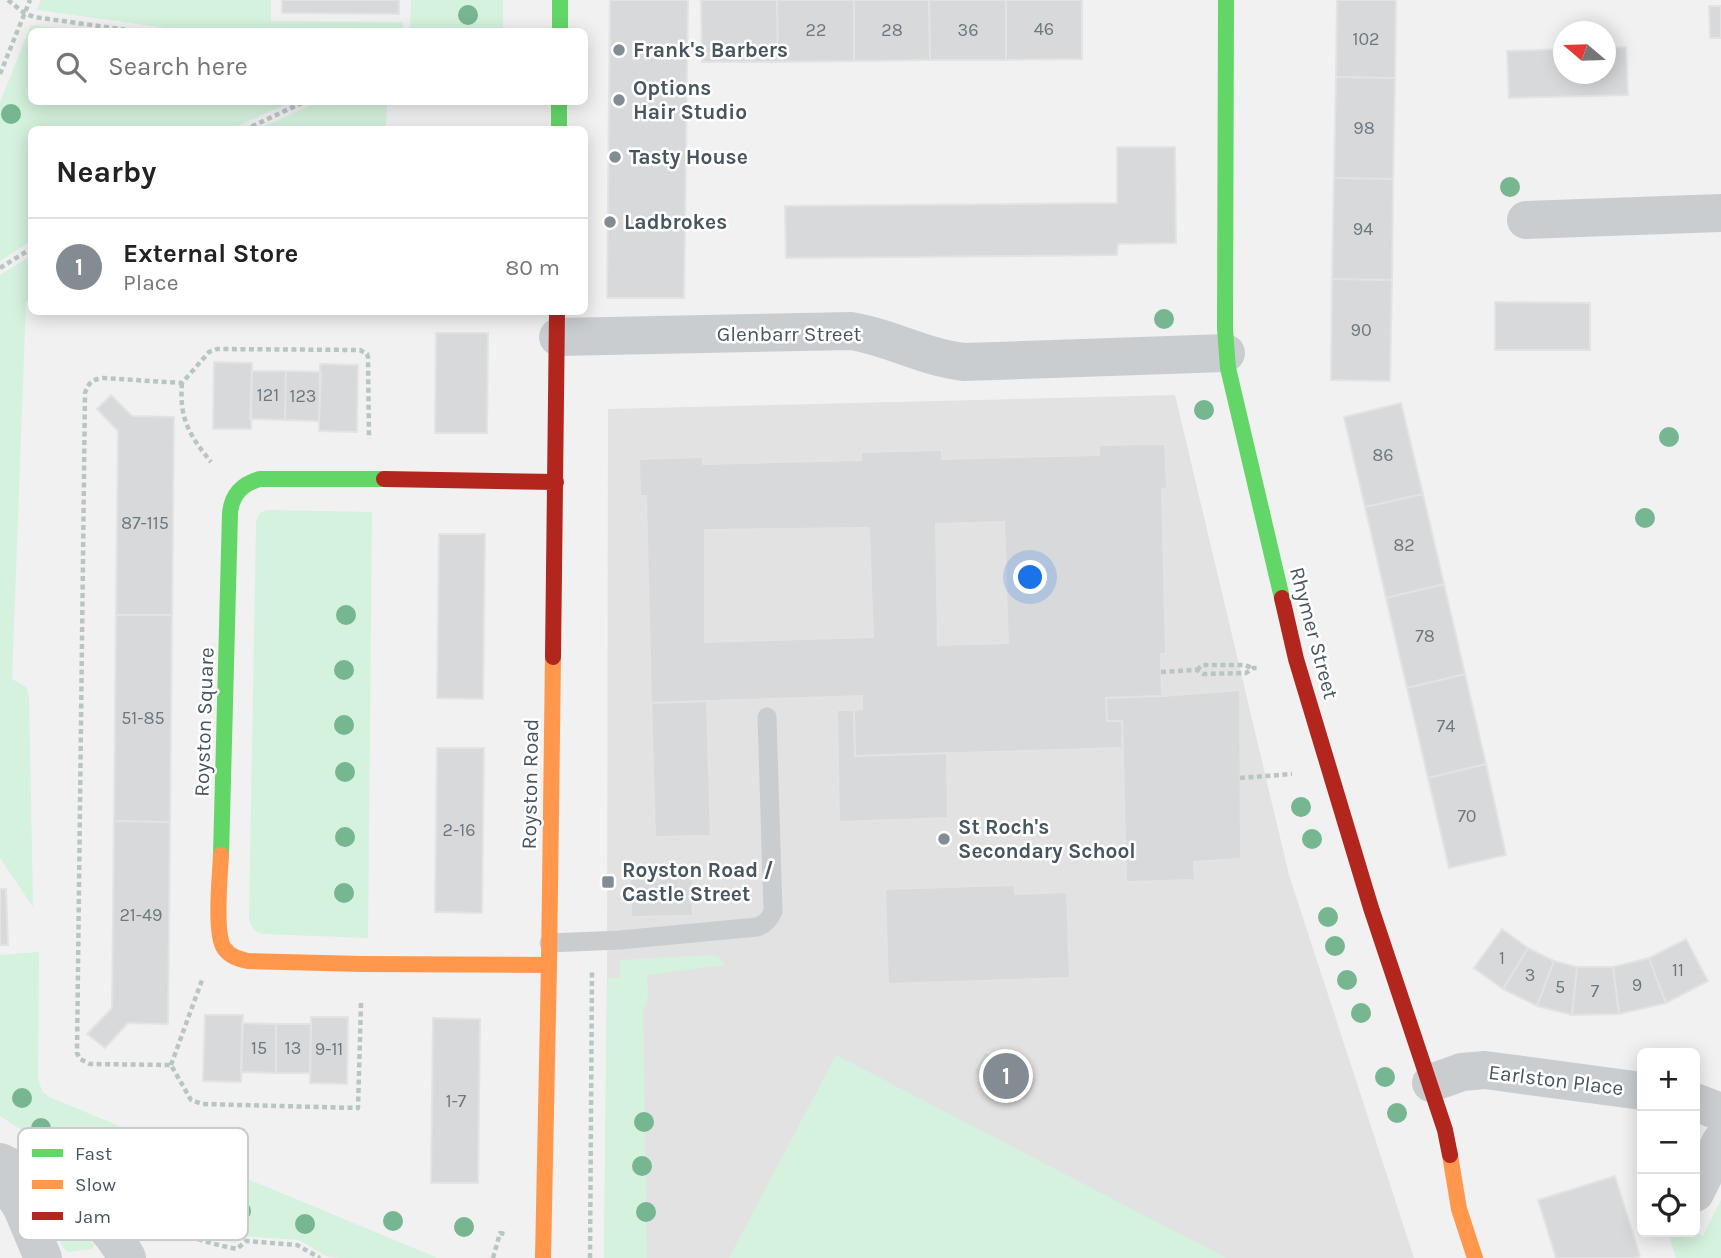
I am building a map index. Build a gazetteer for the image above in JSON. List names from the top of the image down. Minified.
{"streets":{"street":["Glenbarr Street","Rhymer Street","Royston Square","Royston Road","Earlston Place"]},"crossings":[["Glenbarr Street","Rhymer Street"],["Glenbarr Street","Royston Road"],["Rhymer Street","Earlston Place"]],"places":{"other":["Frank's Barbers","Options Hair Studio","Tasty House","Ladbrokes","St Roch's Secondary School"],"transit":["Royston Road / Castle Street"]},"house_numbers":["46","22","28","36","102","98","94","90","121","123","86","87-115","82","78","51-85","74","70","2-16","21-49","1","11","3","9","5","7","15","13","9-11","1-7"],"legend":["Fast","Slow","Jam"],"north":"left","page":{"search":"Search here","heading":"Nearby","list":[{"mark":"1","name":"External Store","note":"Place","value":"80 m"}],"map_buttons":["+","−"],"pins":"1"}}
